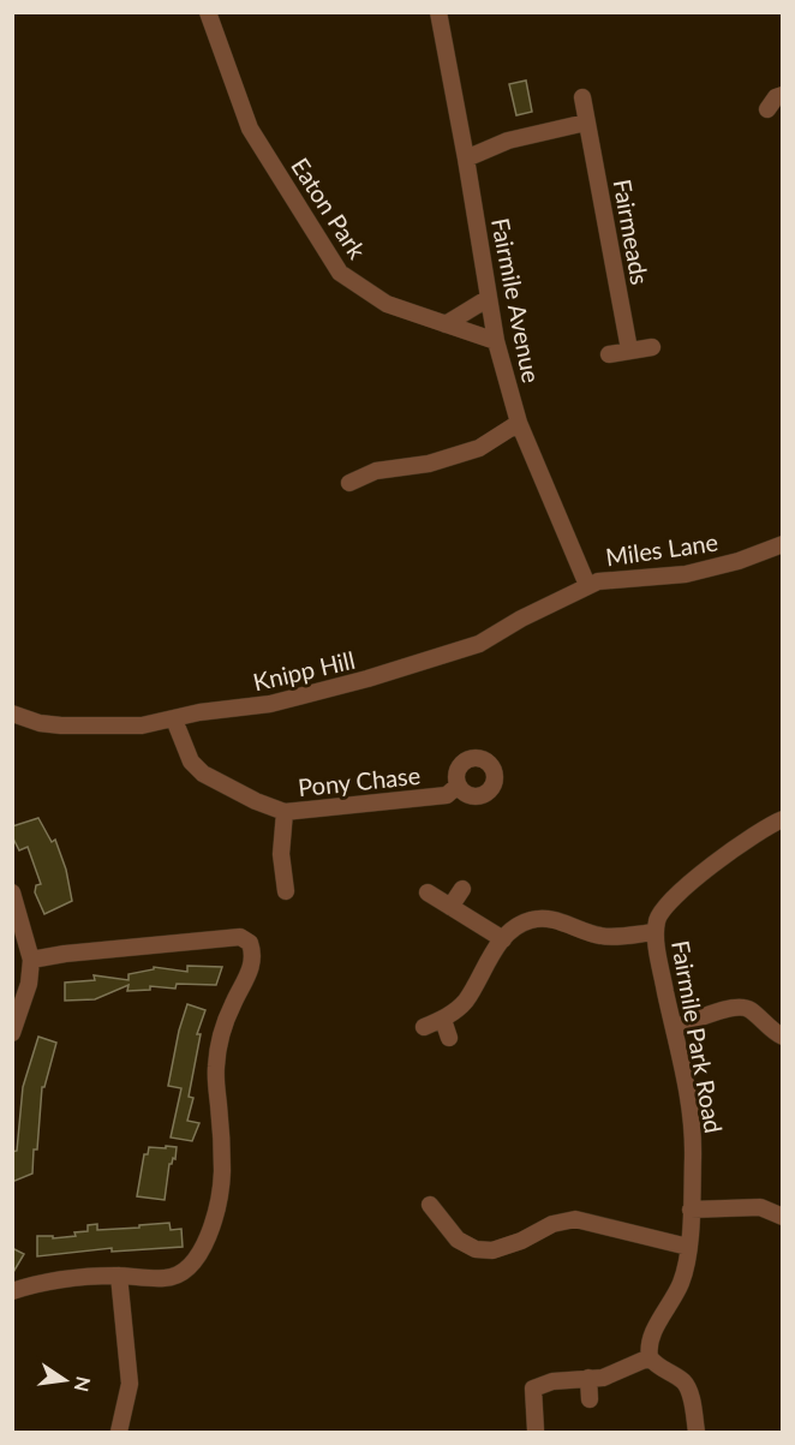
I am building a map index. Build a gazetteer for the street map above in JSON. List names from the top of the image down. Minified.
{"streets":{"street":["Eaton Park","Fairmeads","Fairmile Avenue","Miles Lane","Knipp Hill","Pony Chase","Fairmile Park Road"]},"crossings":[["Eaton Park","Fairmile Avenue"],["Fairmile Avenue","Miles Lane"],["Fairmile Avenue","Knipp Hill"],["Miles Lane","Knipp Hill"],["Knipp Hill","Pony Chase"]],"north":"right"}
